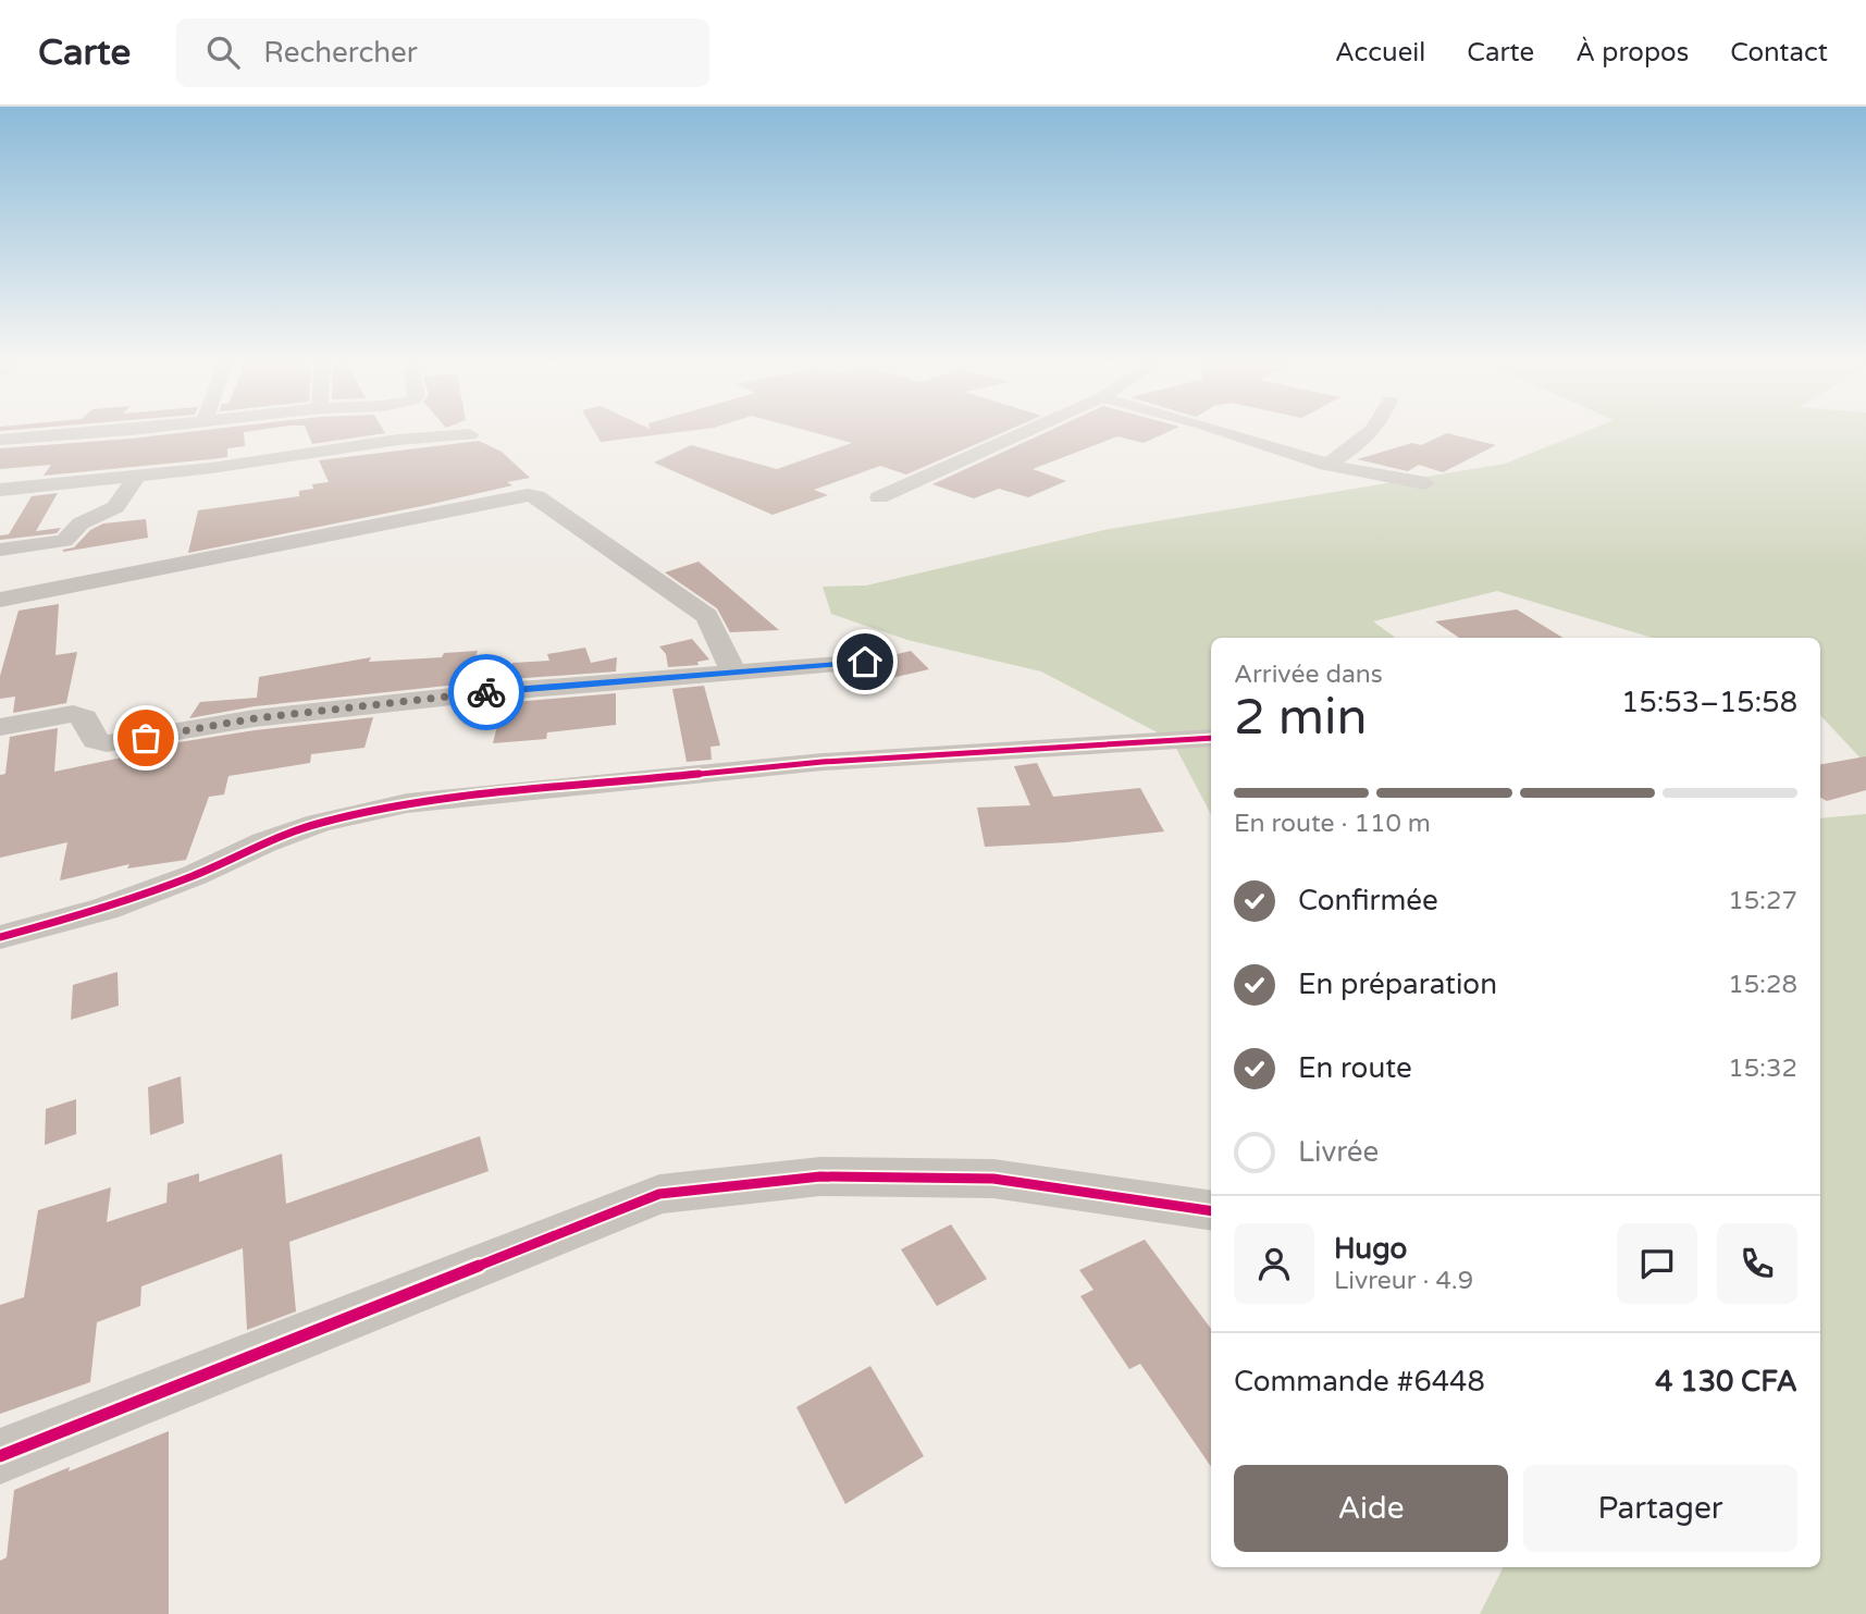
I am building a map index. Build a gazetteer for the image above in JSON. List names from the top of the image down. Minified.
{"page":{"header":"Carte","search":"Rechercher","nav":["Accueil","Carte","À propos","Contact"],"heading":["2 min","Arrivée dans","15:53–15:58"],"panel":["Hugo","Livreur · 4.9","Commande #6448","4 130 CFA"],"bar":"En route · 110 m","list":[["Confirmée","15:27"],["En préparation","15:28"],["En route","15:32"],"Livrée"],"buttons":["Aide","Partager"]}}
